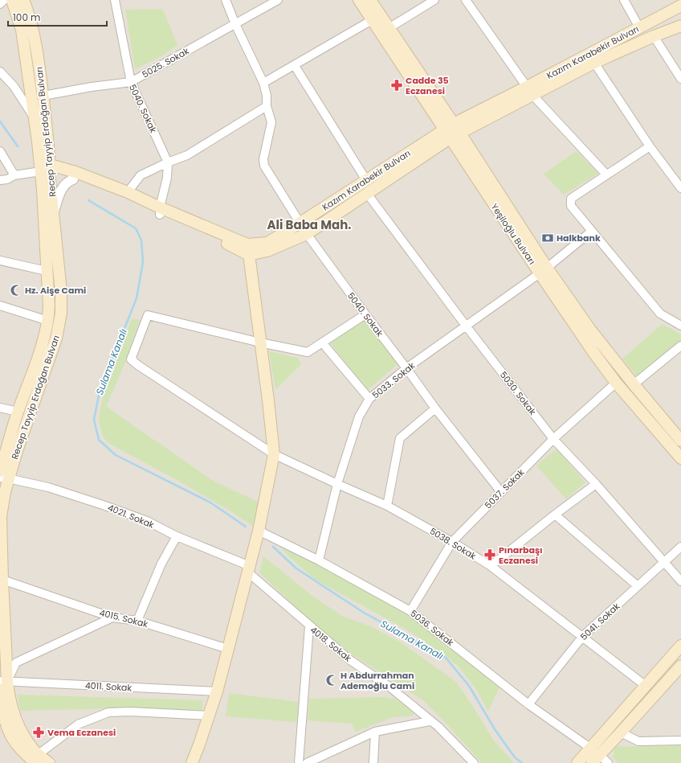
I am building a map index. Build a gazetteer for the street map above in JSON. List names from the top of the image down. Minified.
{"streets":{"main road":["Kazım Karabekir Bulvarı","Recep Tayyip Erdoğan Bulvarı","Yeşiloğlu Bulvarı"],"street":["5025. Sokak","5040. Sokak","5033. Sokak","5030. Sokak","5037. Sokak","4021. Sokak","5038. Sokak","4015. Sokak","5041. Sokak","5036. Sokak","4018. Sokak","4011. Sokak"]},"crossings":[["Kazım Karabekir Bulvarı","5040. Sokak"],["Kazım Karabekir Bulvarı","Recep Tayyip Erdoğan Bulvarı"],["Kazım Karabekir Bulvarı","Yeşiloğlu Bulvarı"],["Kazım Karabekir Bulvarı","5030. Sokak"],["5025. Sokak","5040. Sokak"],["5025. Sokak","Recep Tayyip Erdoğan Bulvarı"],["5040. Sokak","5033. Sokak"],["5040. Sokak","5037. Sokak"],["Recep Tayyip Erdoğan Bulvarı","4021. Sokak"],["Recep Tayyip Erdoğan Bulvarı","4015. Sokak"],["Recep Tayyip Erdoğan Bulvarı","4011. Sokak"],["Yeşiloğlu Bulvarı","5033. Sokak"],["Yeşiloğlu Bulvarı","5037. Sokak"],["5033. Sokak","5030. Sokak"],["5033. Sokak","5038. Sokak"],["5033. Sokak","5036. Sokak"],["5030. Sokak","5037. Sokak"],["5030. Sokak","5041. Sokak"],["5037. Sokak","5038. Sokak"],["5037. Sokak","5036. Sokak"],["4021. Sokak","4018. Sokak"],["5038. Sokak","5041. Sokak"],["5041. Sokak","5036. Sokak"]],"districts":["Ali Baba Mah."],"water":["Sulama Kanalı"],"places":{"pharmacy":["Cadde 35 Eczanesi","Pınarbaşı Eczanesi","Vema Eczanesi"],"bank":["Halkbank"],"mosque":["Hz. Aişe Cami","H Abdurrahman Ademoğlu Cami"]},"scale_bar":"100 m"}
